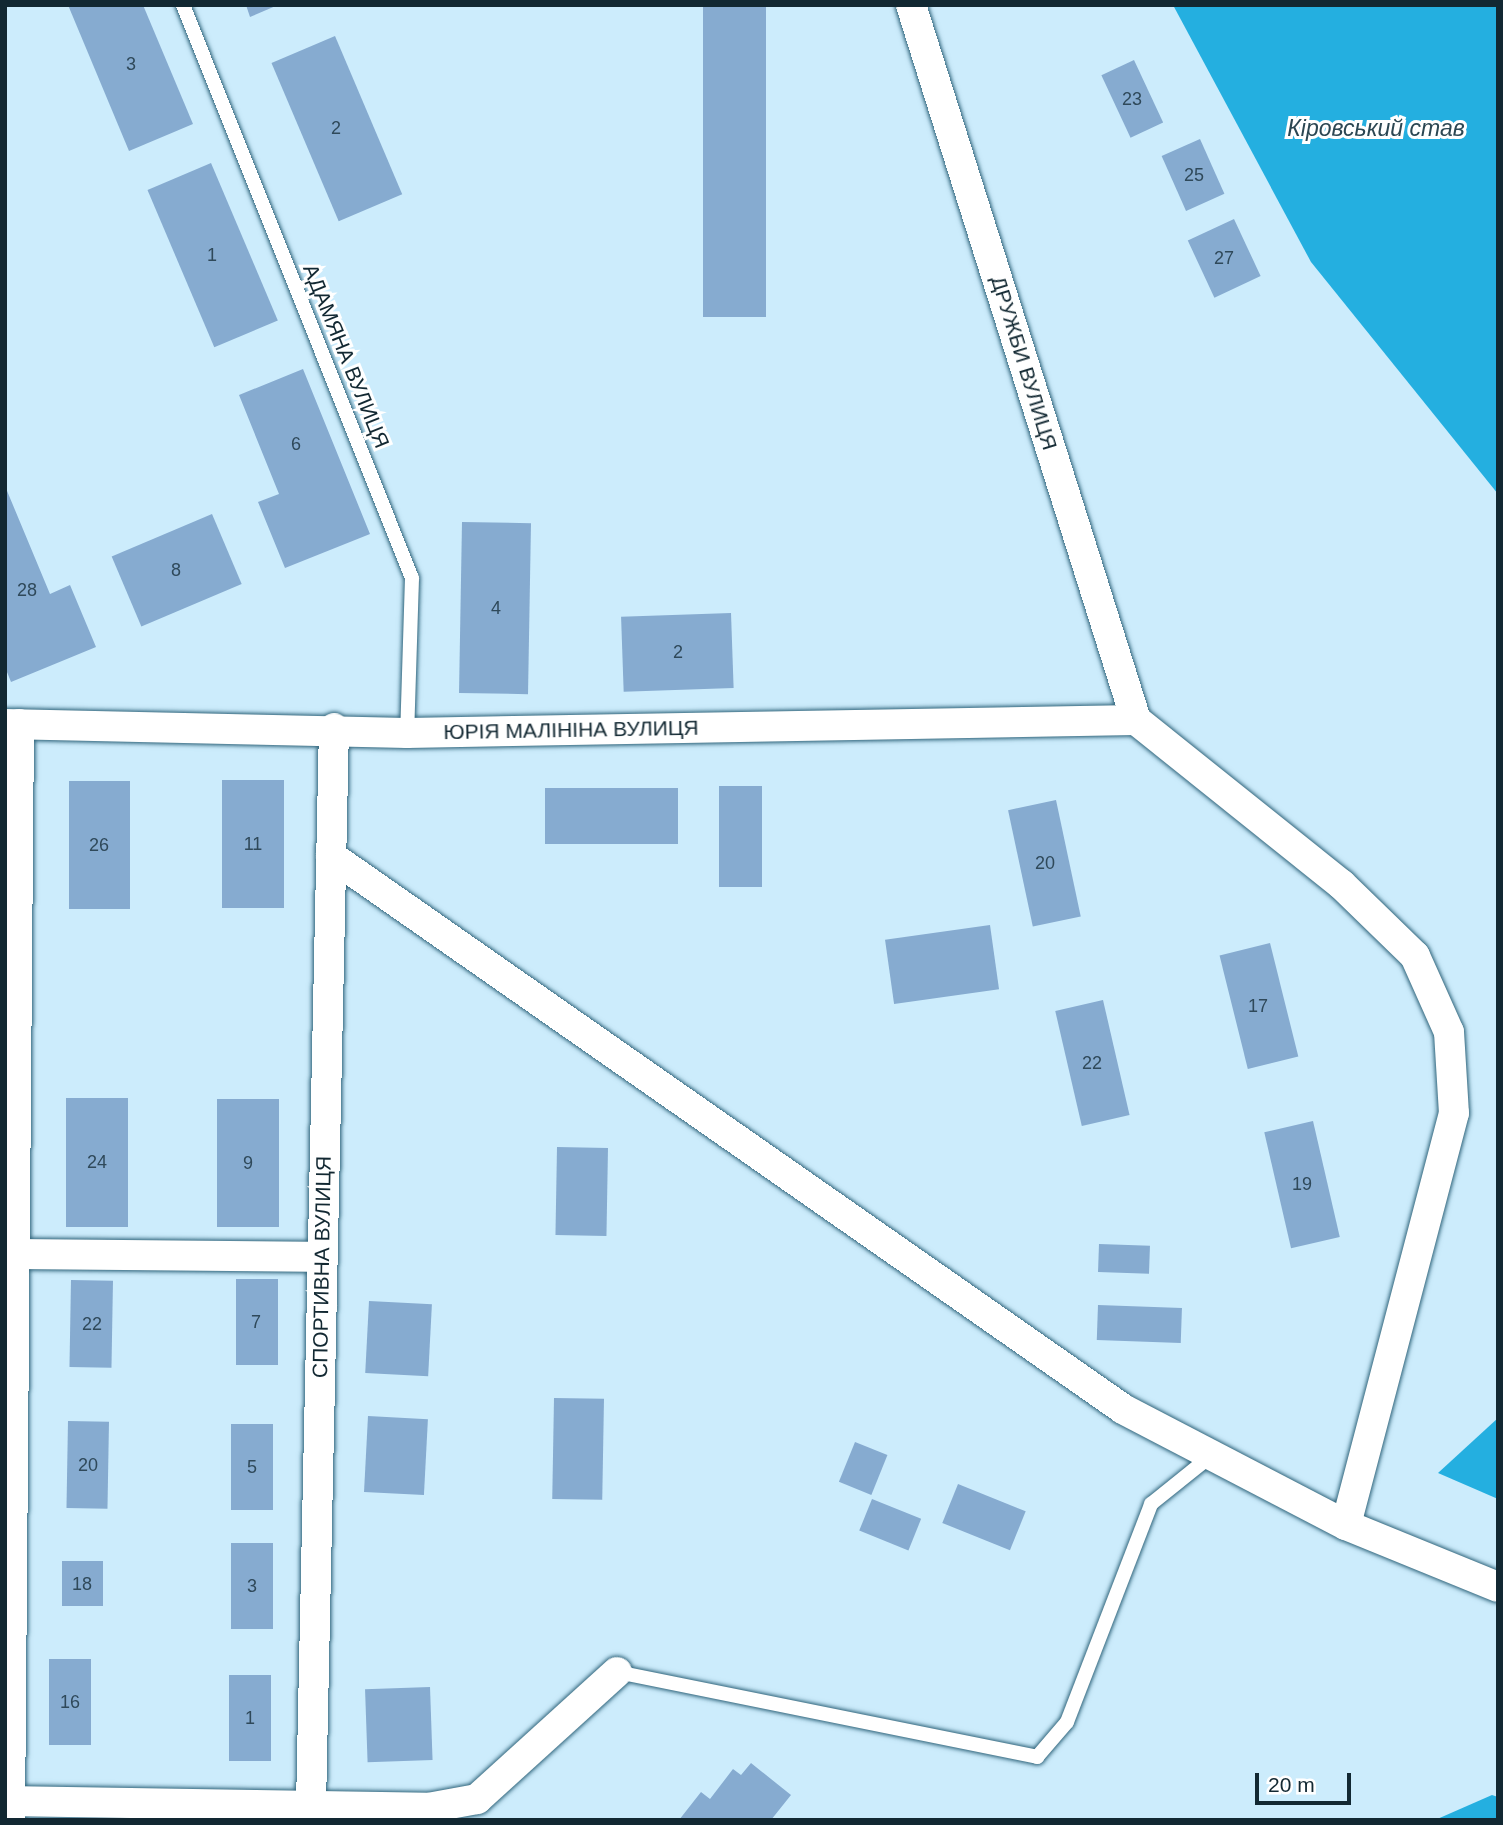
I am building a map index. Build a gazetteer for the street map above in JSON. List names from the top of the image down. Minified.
{"streets":{"street":["ДРУЖБИ ВУЛИЦЯ","ЮРІЯ МАЛІНІНА ВУЛИЦЯ","СПОРТИВНА ВУЛИЦЯ"],"lane":["АДАМЯНА ВУЛИЦЯ"]},"crossings":[["АДАМЯНА ВУЛИЦЯ","ЮРІЯ МАЛІНІНА ВУЛИЦЯ"],["ДРУЖБИ ВУЛИЦЯ","ЮРІЯ МАЛІНІНА ВУЛИЦЯ"],["ЮРІЯ МАЛІНІНА ВУЛИЦЯ","СПОРТИВНА ВУЛИЦЯ"]],"water":["Кіровський став"],"house_numbers":["3","23","2","25","1","27","6","8","28","4","2","11","26","20","17","22","24","9","19","7","22","20","5","18","3","16","1"],"scale_bar":"20 m"}
